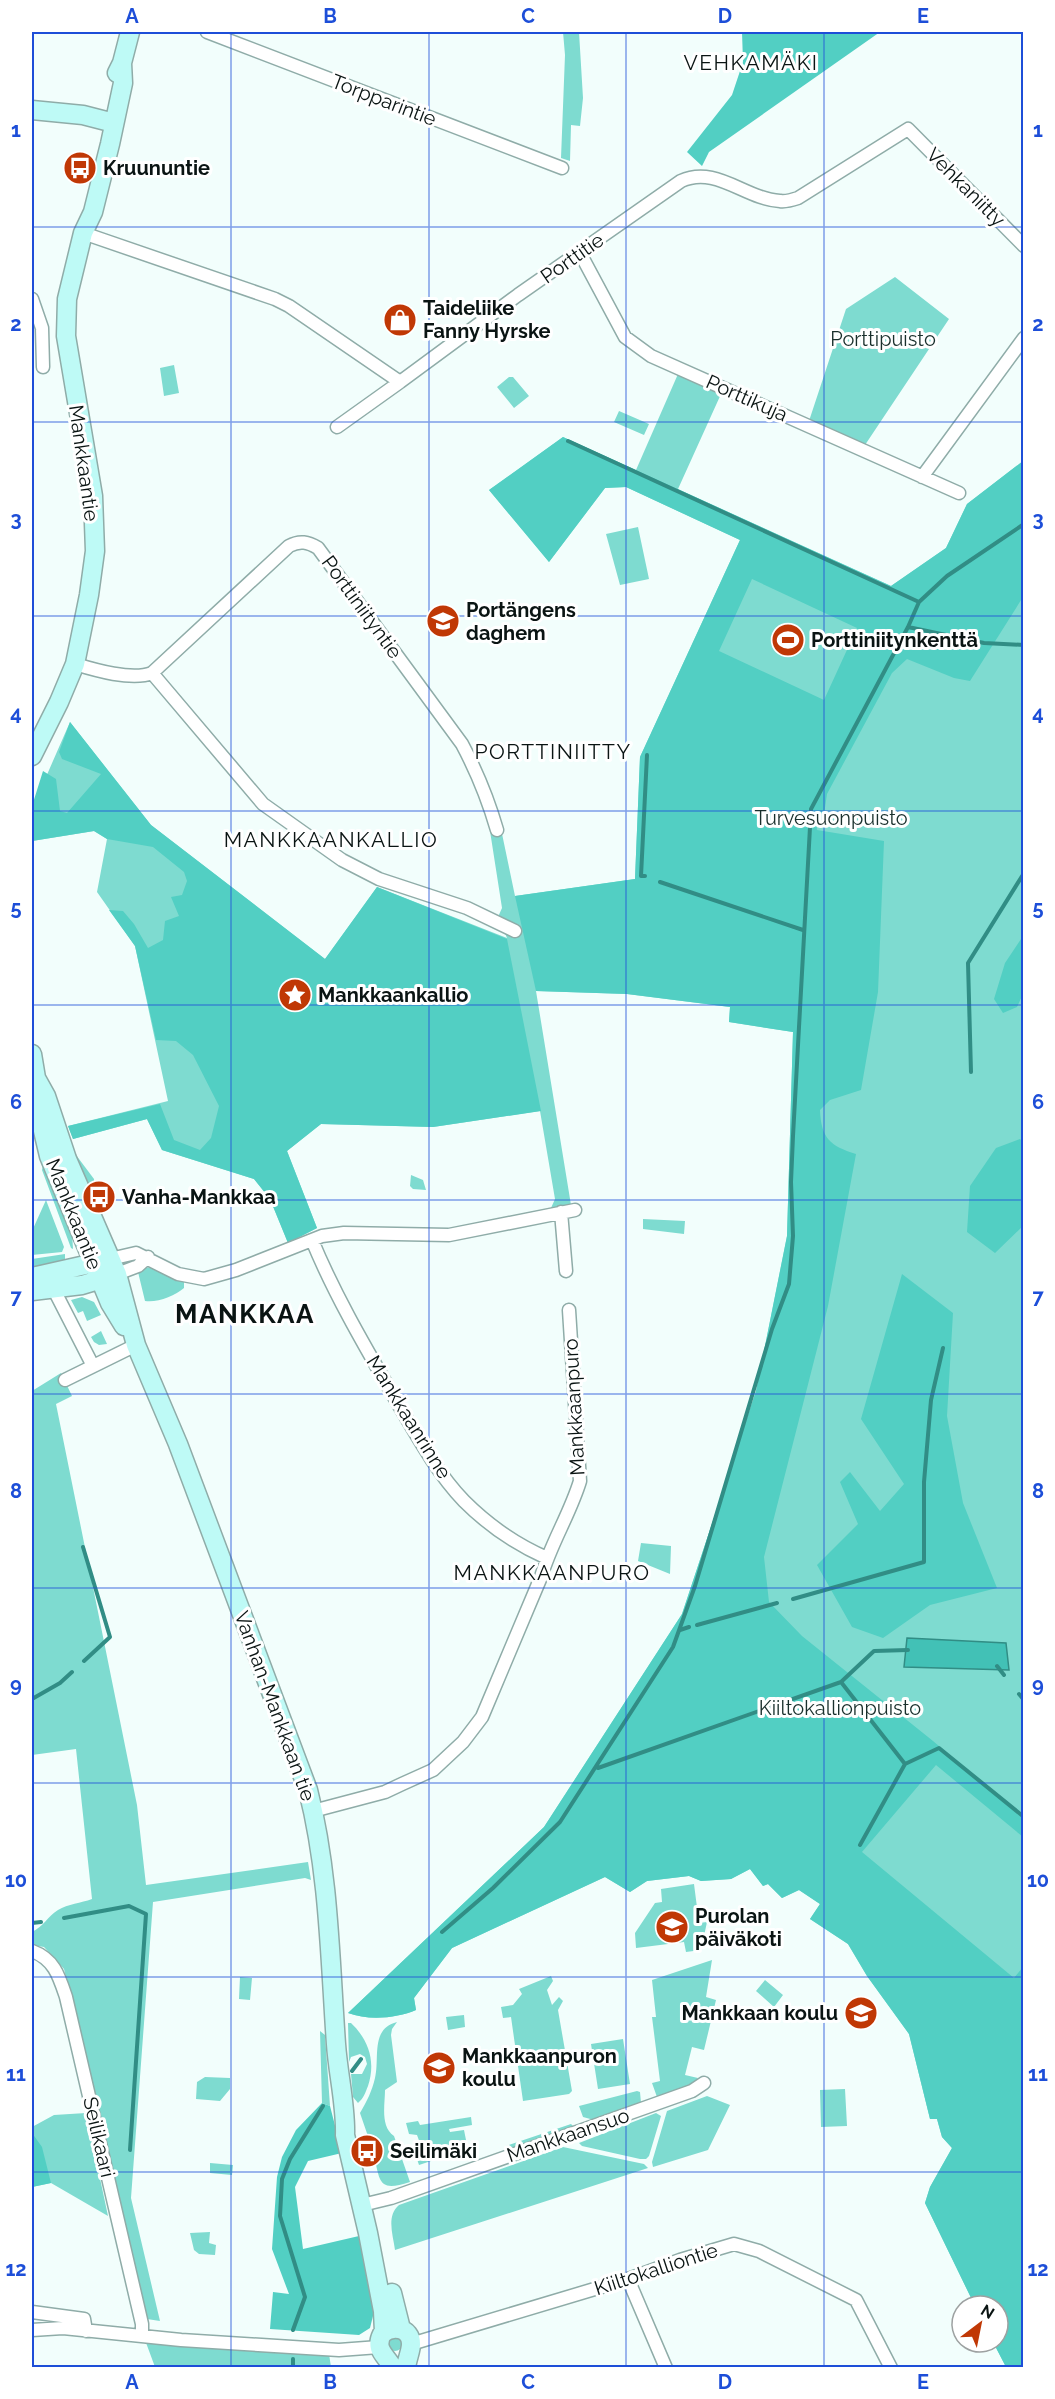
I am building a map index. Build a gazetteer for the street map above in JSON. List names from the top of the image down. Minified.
{"streets":{"main road":["Mankkaantie","Vanhan-Mankkaan tie"],"street":["Torpparintie","Vehkaniitty","Porttitie","Porttikuja","Porttiniityntie","Mankkaanpuro","Mankkaanrinne","Mankkaansuo","Seilikaari","Kiiltokalliontie"]},"crossings":[["Vehkaniitty","Porttitie"],["Porttitie","Porttikuja"],["Mankkaantie","Vanhan-Mankkaan tie"],["Mankkaanpuro","Mankkaanrinne"],["Mankkaanpuro","Vanhan-Mankkaan tie"],["Vanhan-Mankkaan tie","Mankkaansuo"],["Vanhan-Mankkaan tie","Kiiltokalliontie"]],"districts":["VEHKAMÄKI","PORTTINIITTY","MANKKAANKALLIO","MANKKAA","MANKKAANPURO"],"parks":["Porttipuisto","Turvesuonpuisto","Kiiltokallionpuisto"],"places":{"bus stop":["Kruununtie","Vanha-Mankkaa","Seilimäki"],"shop":["Taideliike Fanny Hyrske"],"school or university":["Portängens daghem","Purolan päiväkoti","Mankkaan koulu","Mankkaanpuron koulu"],"sports":["Porttiniitynkenttä"],"place":["Mankkaankallio"]},"north":"top right","grid":{"columns":["A","B","C","D","E"],"rows":["1","2","3","4","5","6","7","8","9","10","11","12"]}}
